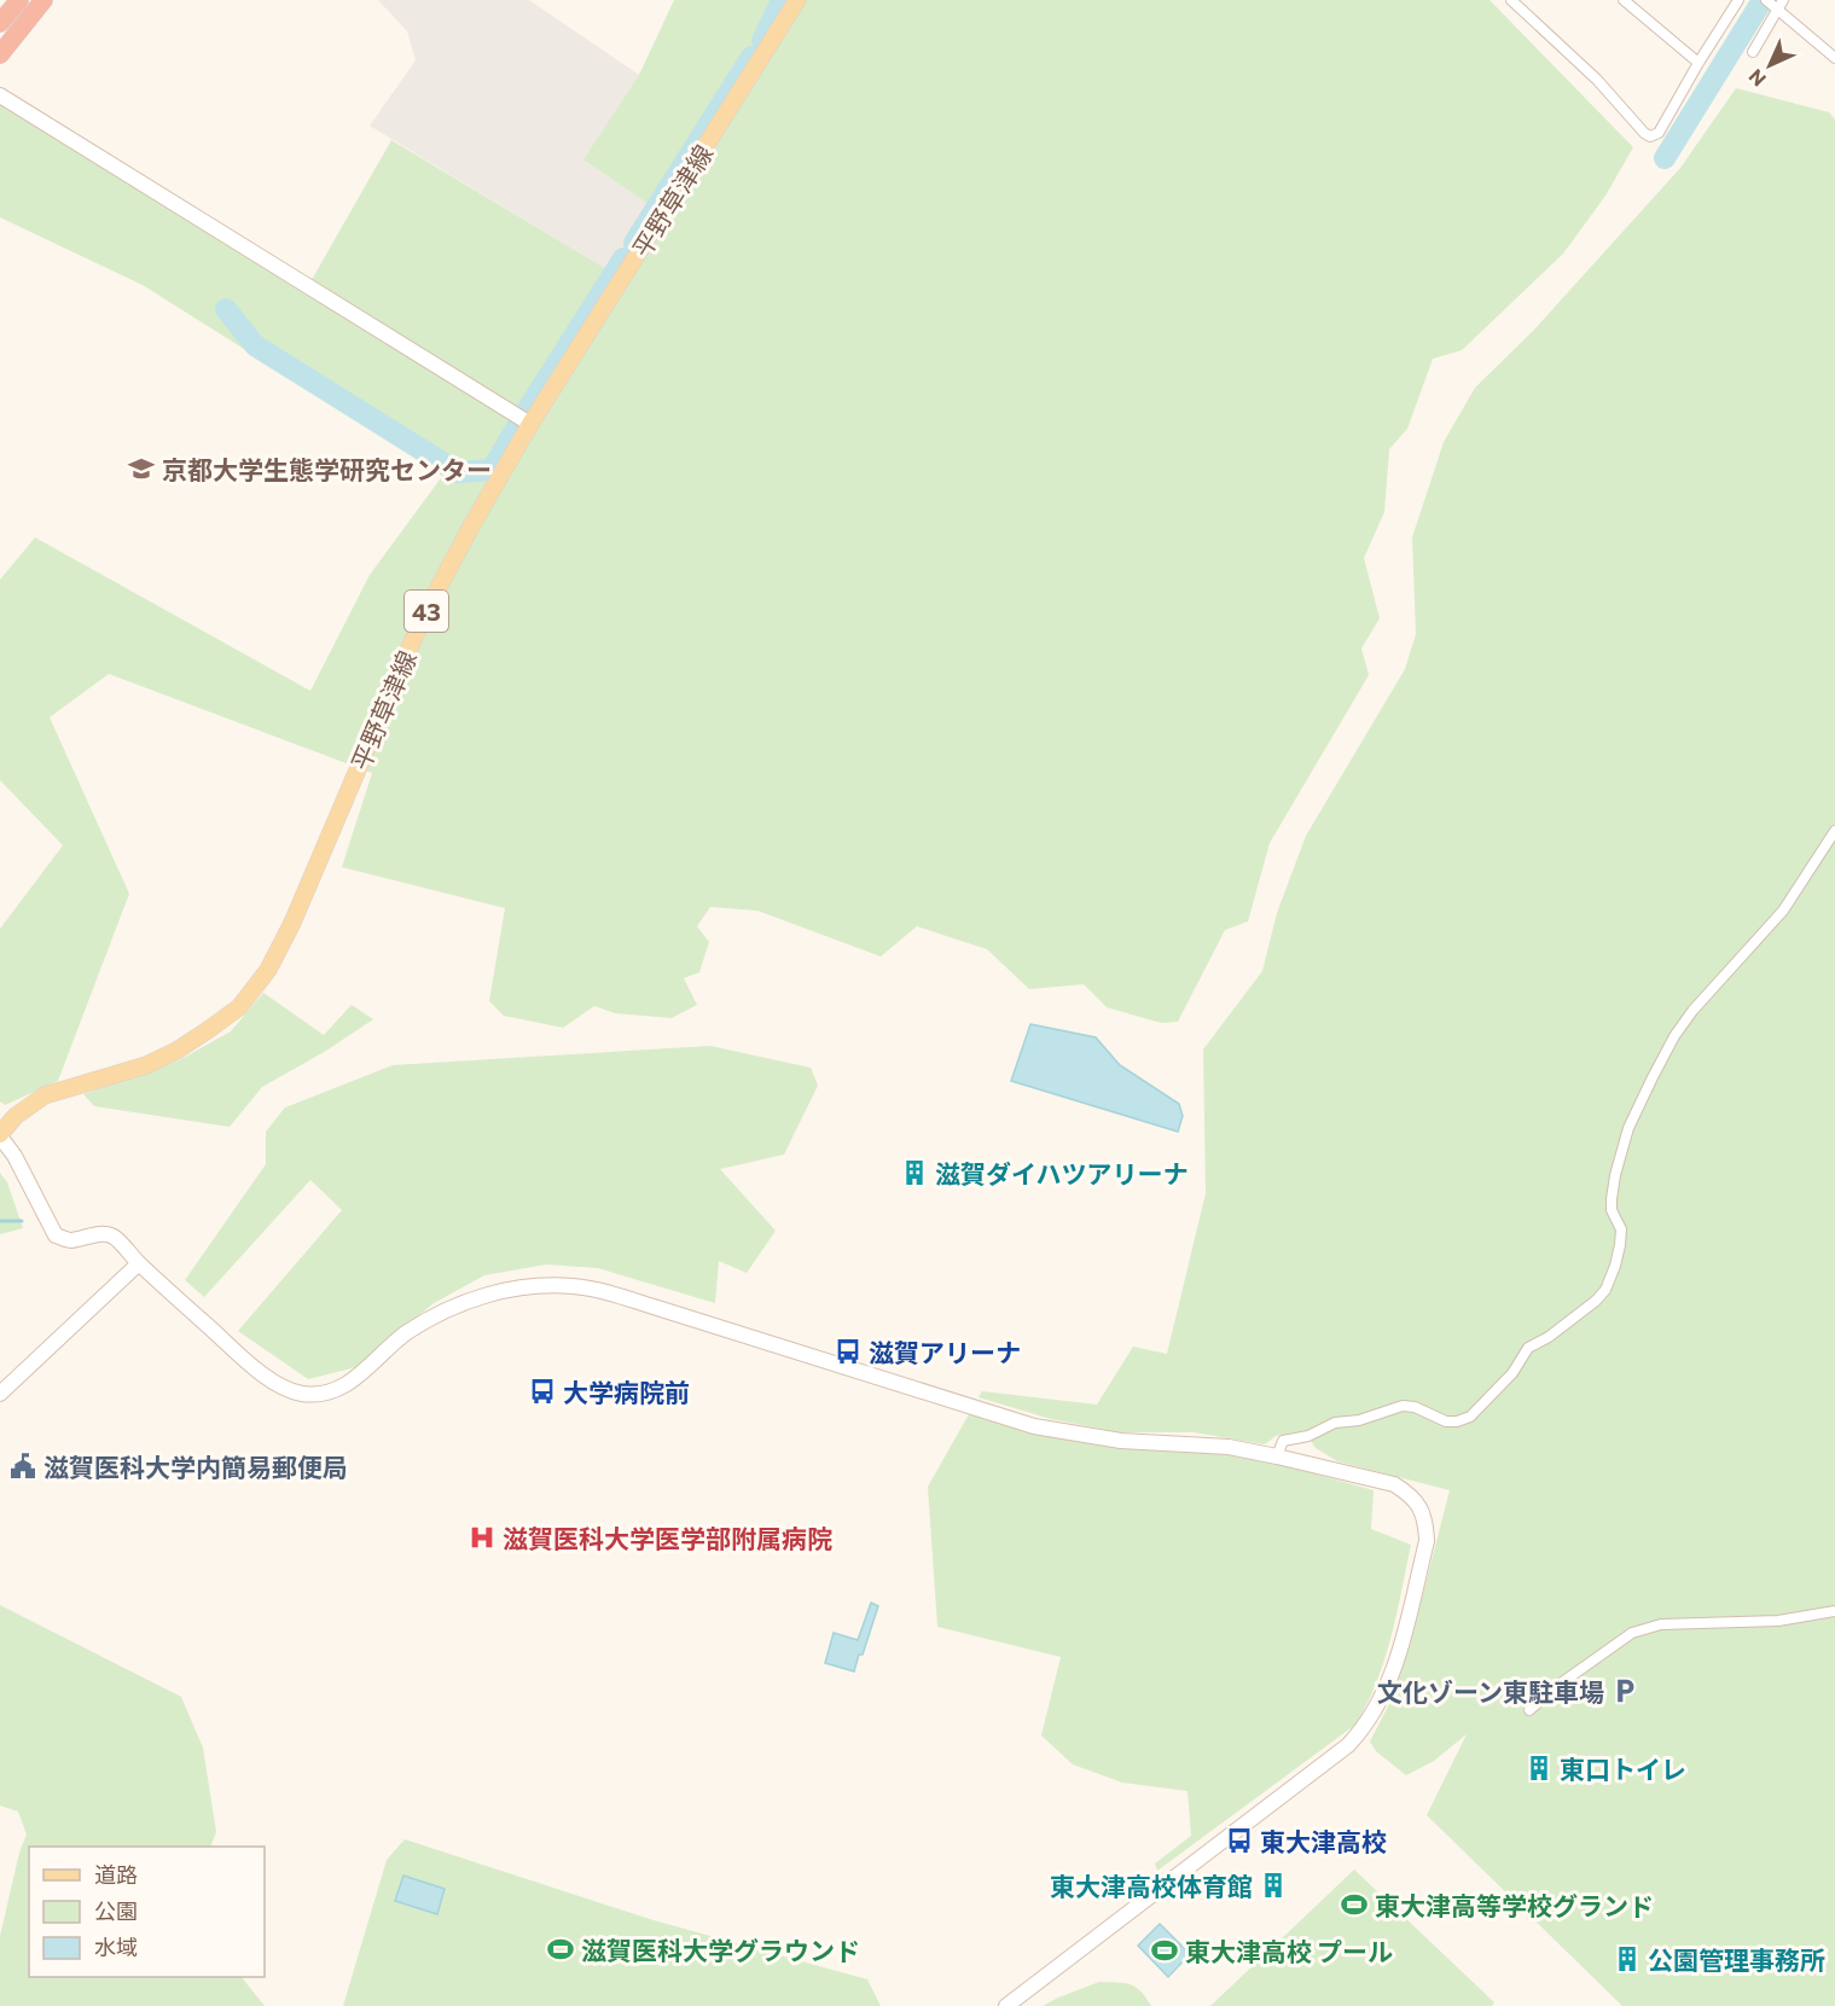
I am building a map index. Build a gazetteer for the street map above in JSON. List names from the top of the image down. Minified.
{"streets":{"main road":["平野草津線","43"]},"places":{"school or university":["京都大学生態学研究センター"],"building":["滋賀ダイハツアリーナ","東口トイレ","東大津高校体育館","公園管理事務所"],"bus stop":["滋賀アリーナ","大学病院前","東大津高校"],"public building":["滋賀医科大学内簡易郵便局"],"hospital":["滋賀医科大学医学部附属病院"],"parking":["文化ゾーン東駐車場"],"sports":["東大津高等学校グランド","滋賀医科大学グラウンド","東大津高校 プール"]},"legend":["道路","公園","水域"],"north":"bottom left"}
